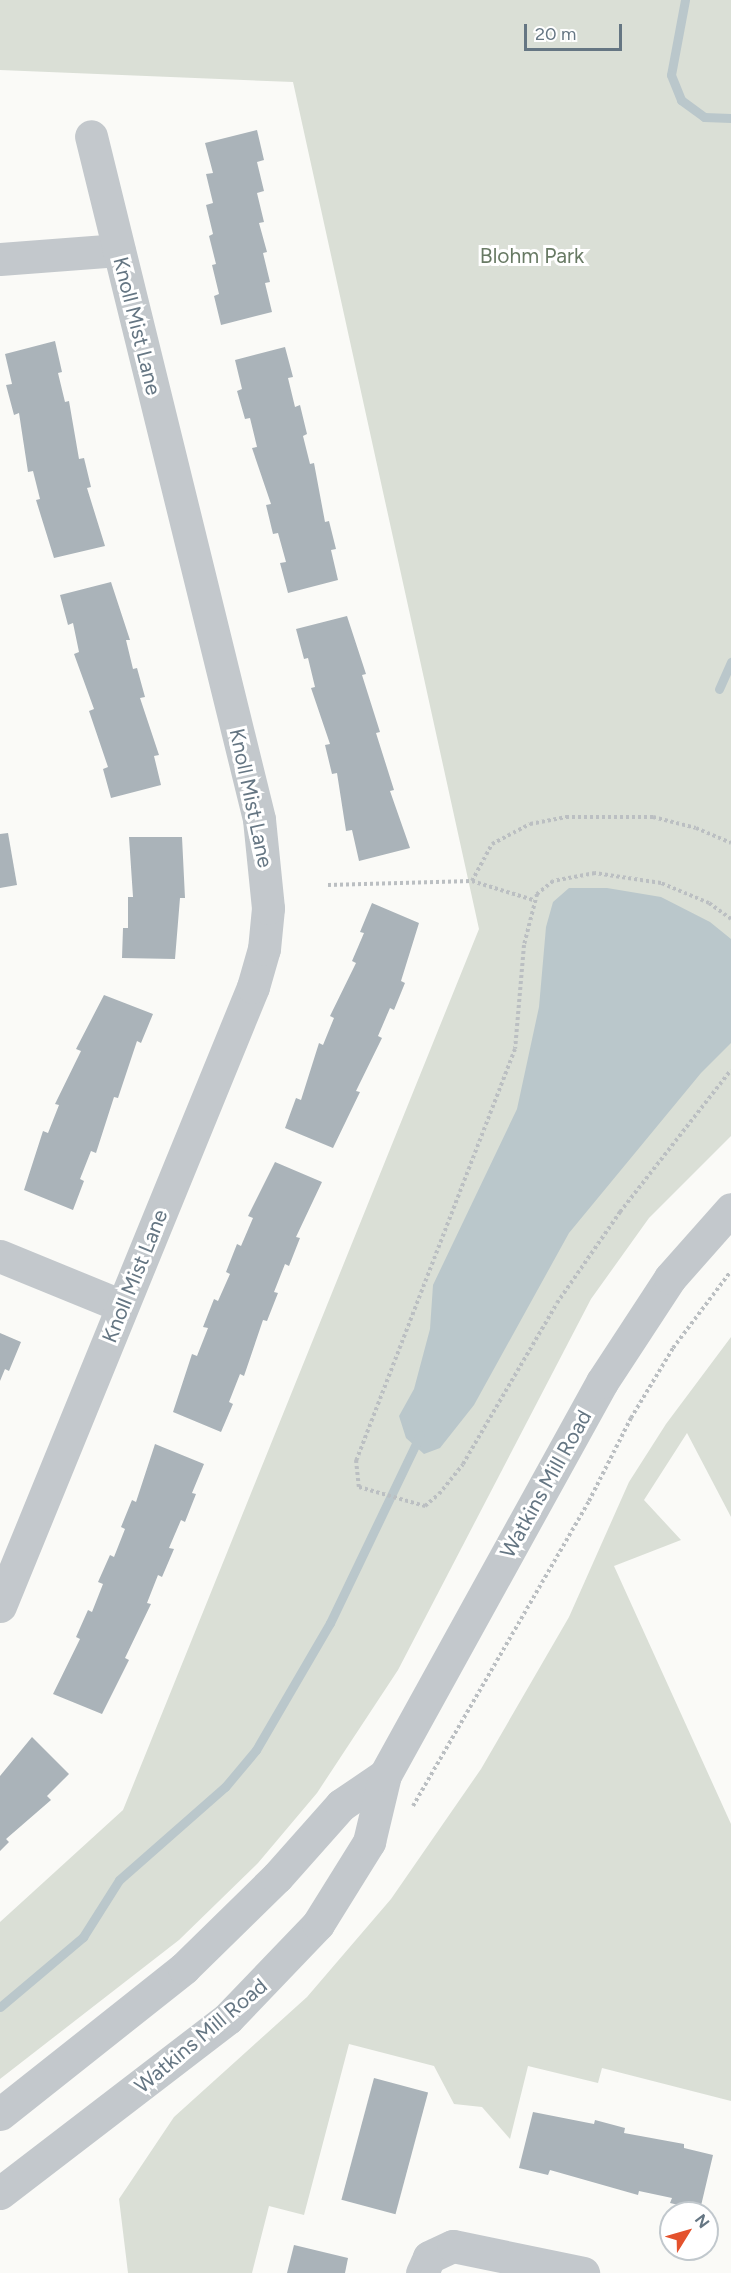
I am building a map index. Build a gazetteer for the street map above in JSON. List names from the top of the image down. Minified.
{"streets":{"street":["Knoll Mist Lane","Watkins Mill Road"]},"parks":["Blohm Park"],"scale_bar":"20 m","north":"top right"}
